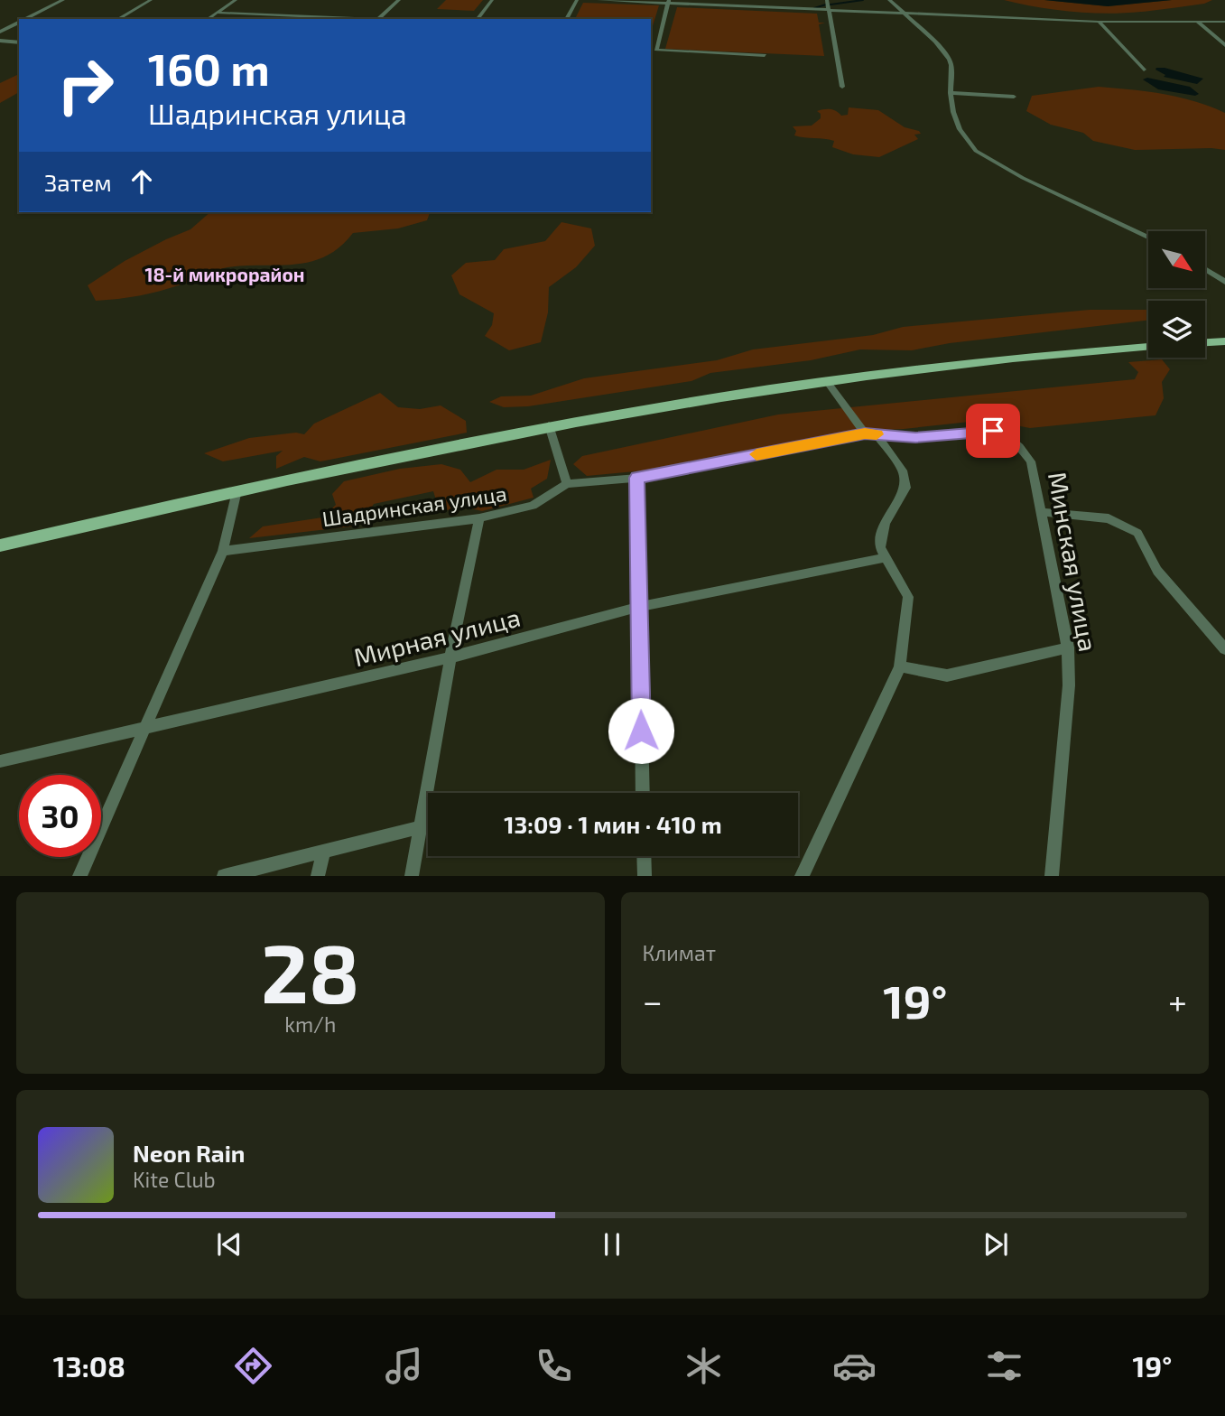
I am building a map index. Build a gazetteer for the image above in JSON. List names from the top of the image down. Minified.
{"streets":{"street":["Шадринская улица","Минская улица","Мирная улица"]},"crossings":[["Шадринская улица","Минская улица"]],"districts":["18-й микрорайон"],"north":"bottom right","page":{"turn":["160 m","Шадринская улица"],"then":"Затем","limit":"30","trip":"13:09 · 1 мин · 410 m","tile":[["28","km/h"],"Климат"],"heat":["−","19°","+"],"song":["Neon Rain","Kite Club"],"tabs":["13:08","19°"]}}
